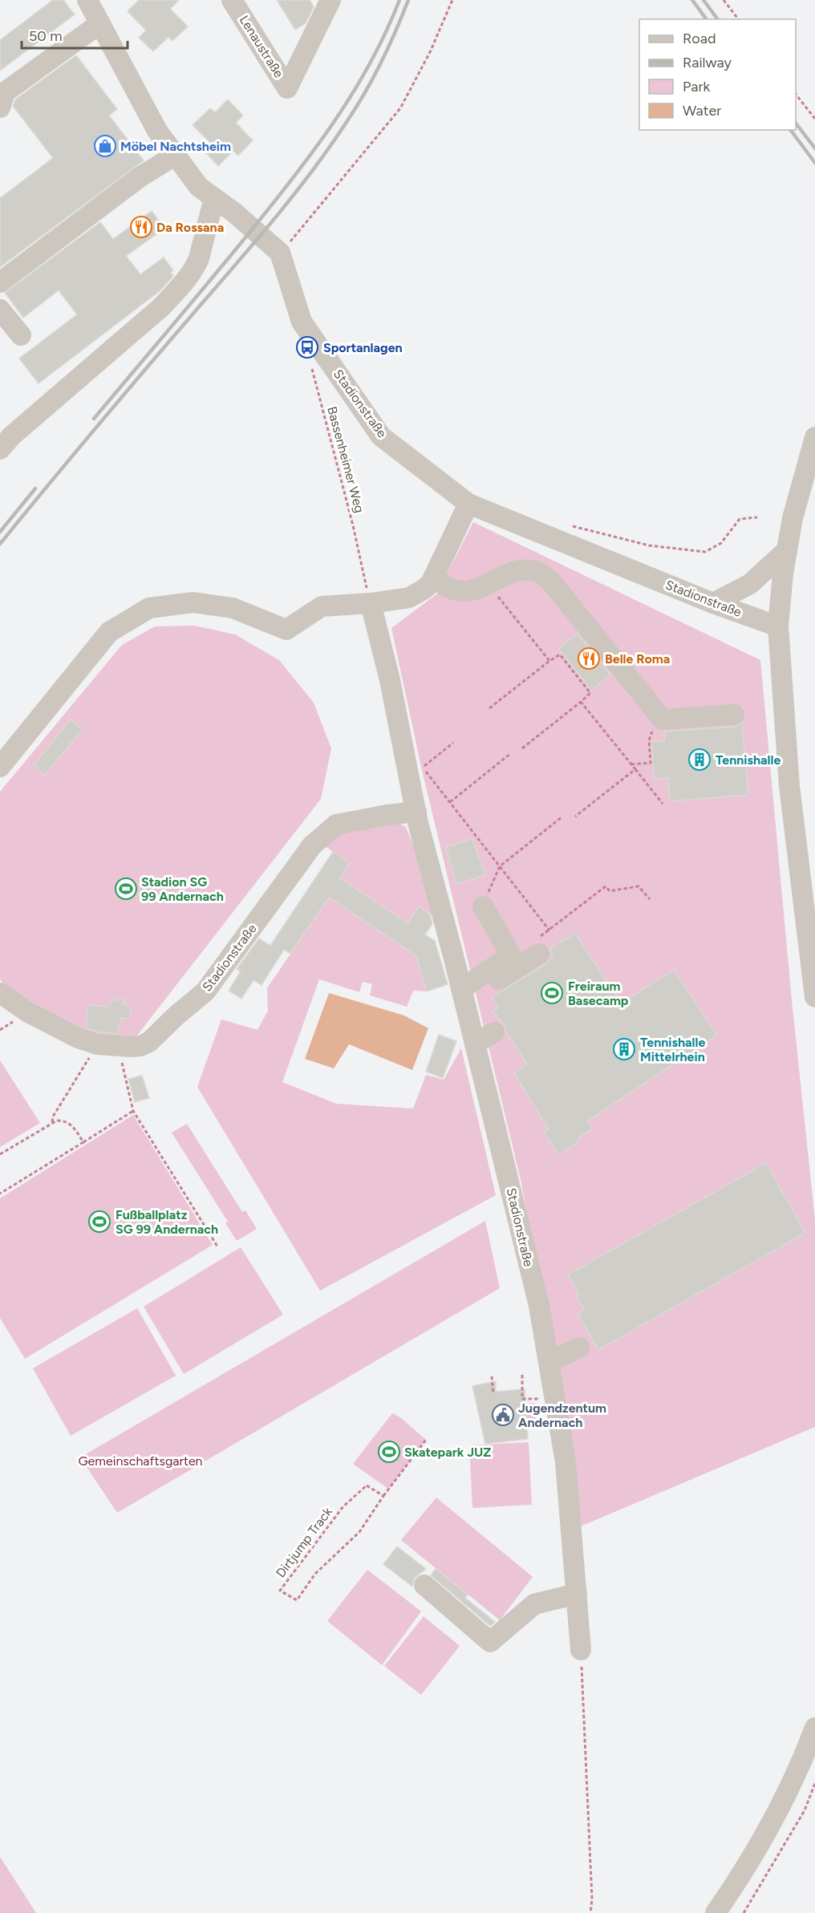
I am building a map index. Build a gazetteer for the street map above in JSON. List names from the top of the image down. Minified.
{"streets":{"street":["Lenaustraße","Stadionstraße"],"path":["Bassenheimer Weg","Dirtjump Track"]},"crossings":[["Stadionstraße","Bassenheimer Weg"]],"parks":["Gemeinschaftsgarten"],"places":{"shop":["Möbel Nachtsheim"],"restaurant":["Da Rossana","Belle Roma"],"bus stop":["Sportanlagen"],"building":["Tennishalle","Tennishalle Mittelrhein"],"sports":["Stadion SG 99 Andernach","Freiraum Basecamp","Fußballplatz SG 99 Andernach","Skatepark JUZ"],"public building":["Jugendzentum Andernach"]},"legend":["Road","Railway","Park","Water"],"scale_bar":"50 m"}
